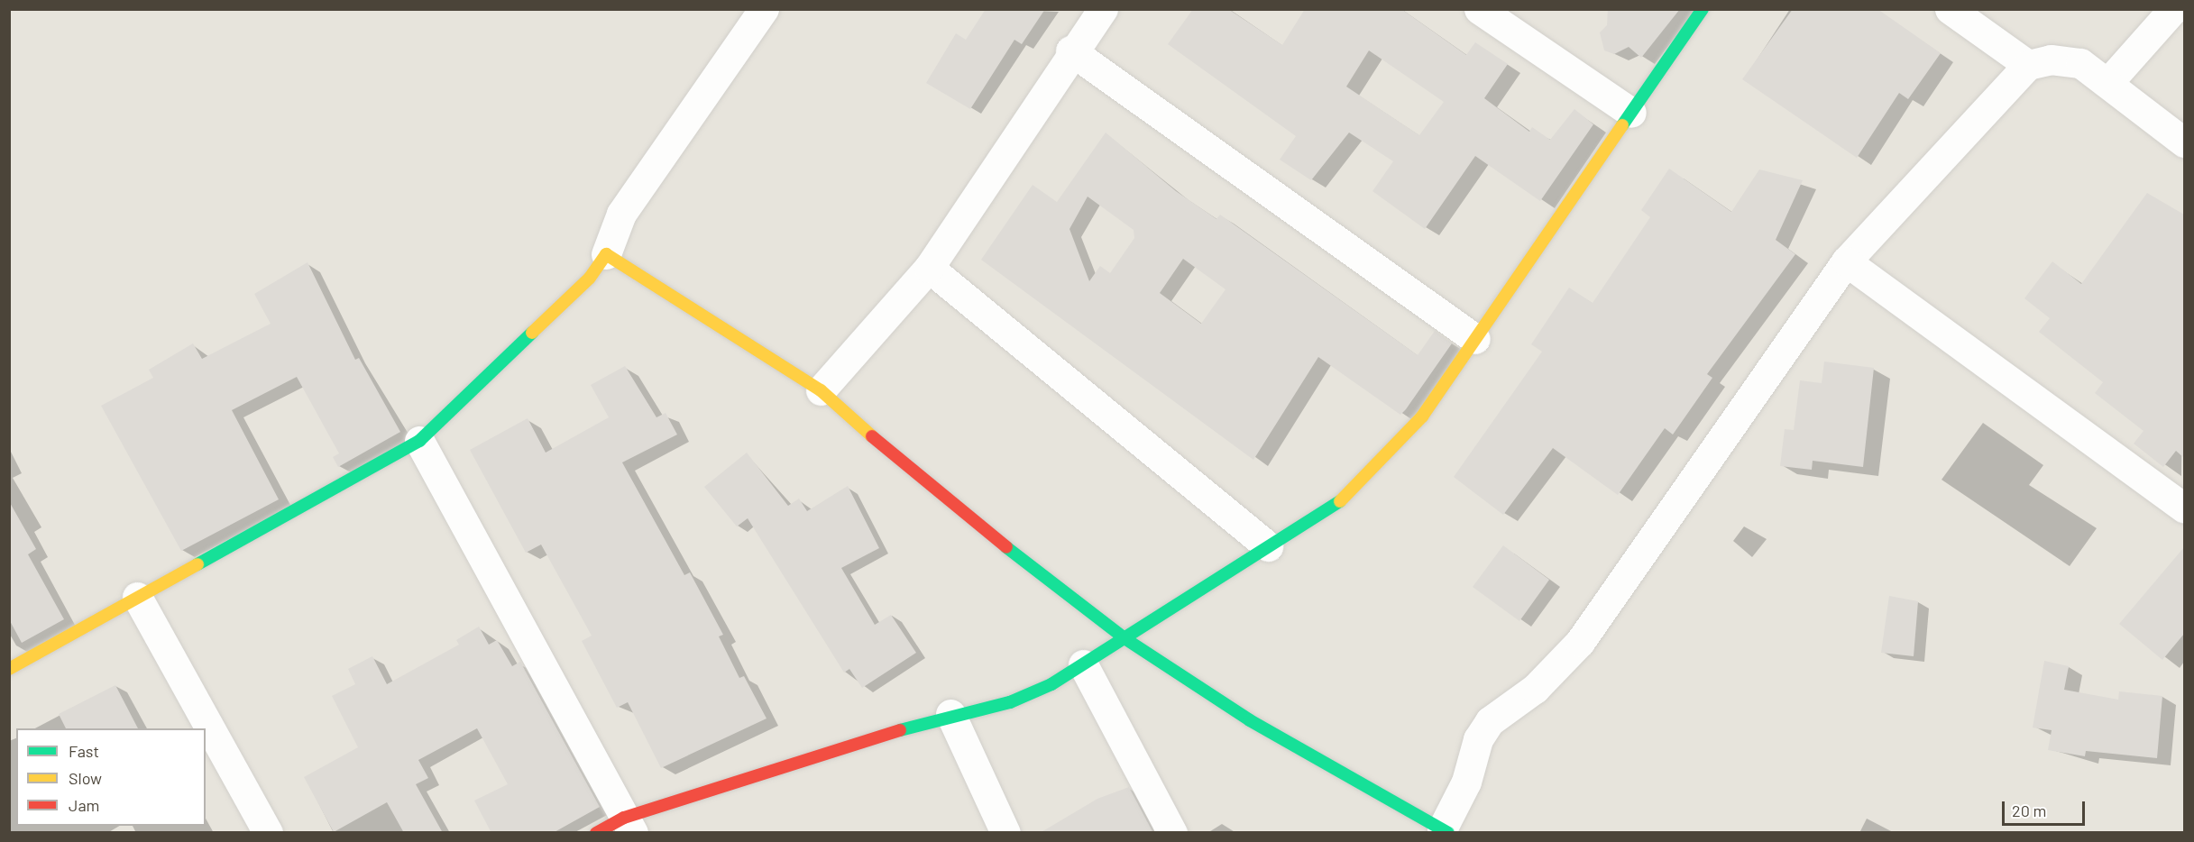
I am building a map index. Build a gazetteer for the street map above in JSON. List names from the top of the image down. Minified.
{"legend":["Fast","Slow","Jam"],"scale_bar":"20 m"}
